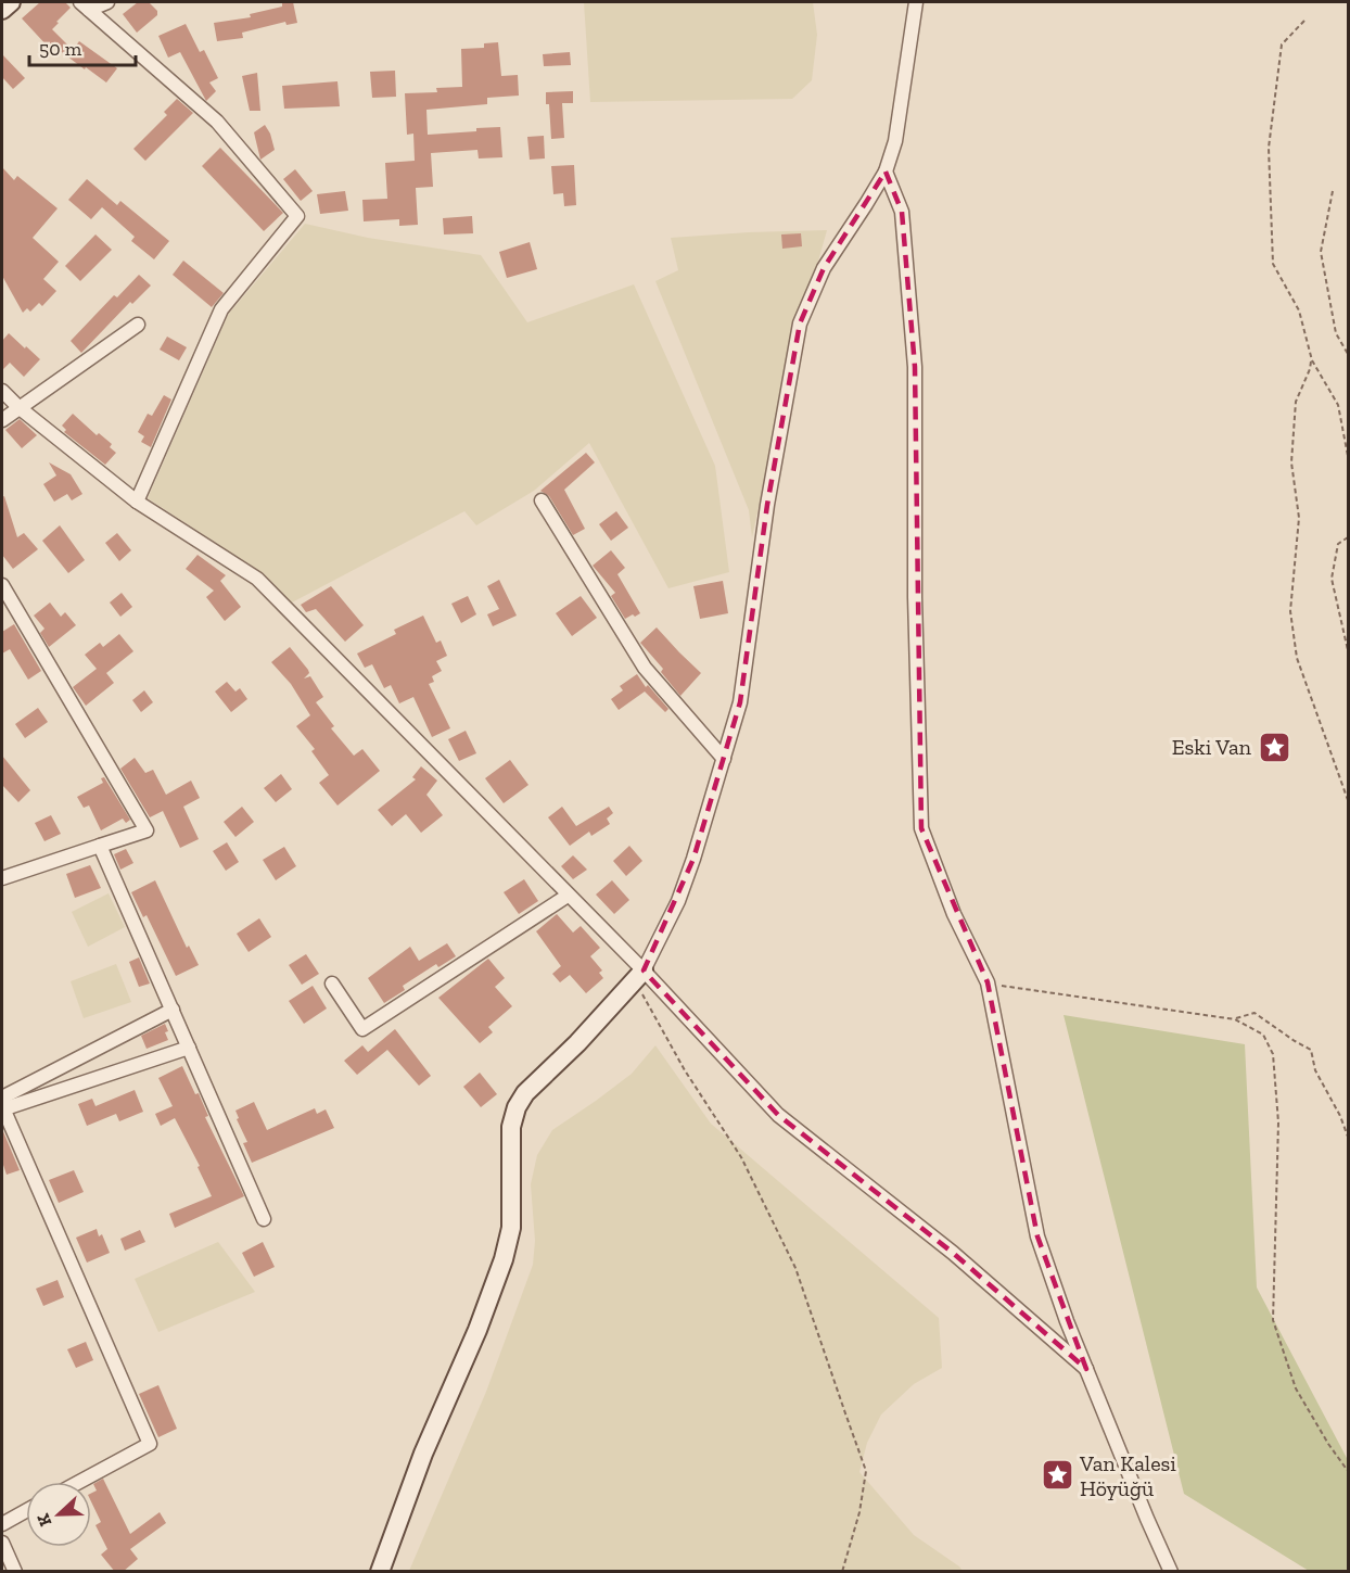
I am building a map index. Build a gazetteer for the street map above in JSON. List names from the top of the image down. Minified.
{"places":{"place":["Eski Van","Van Kalesi Höyüğü"]},"scale_bar":"50 m","north":"left"}
